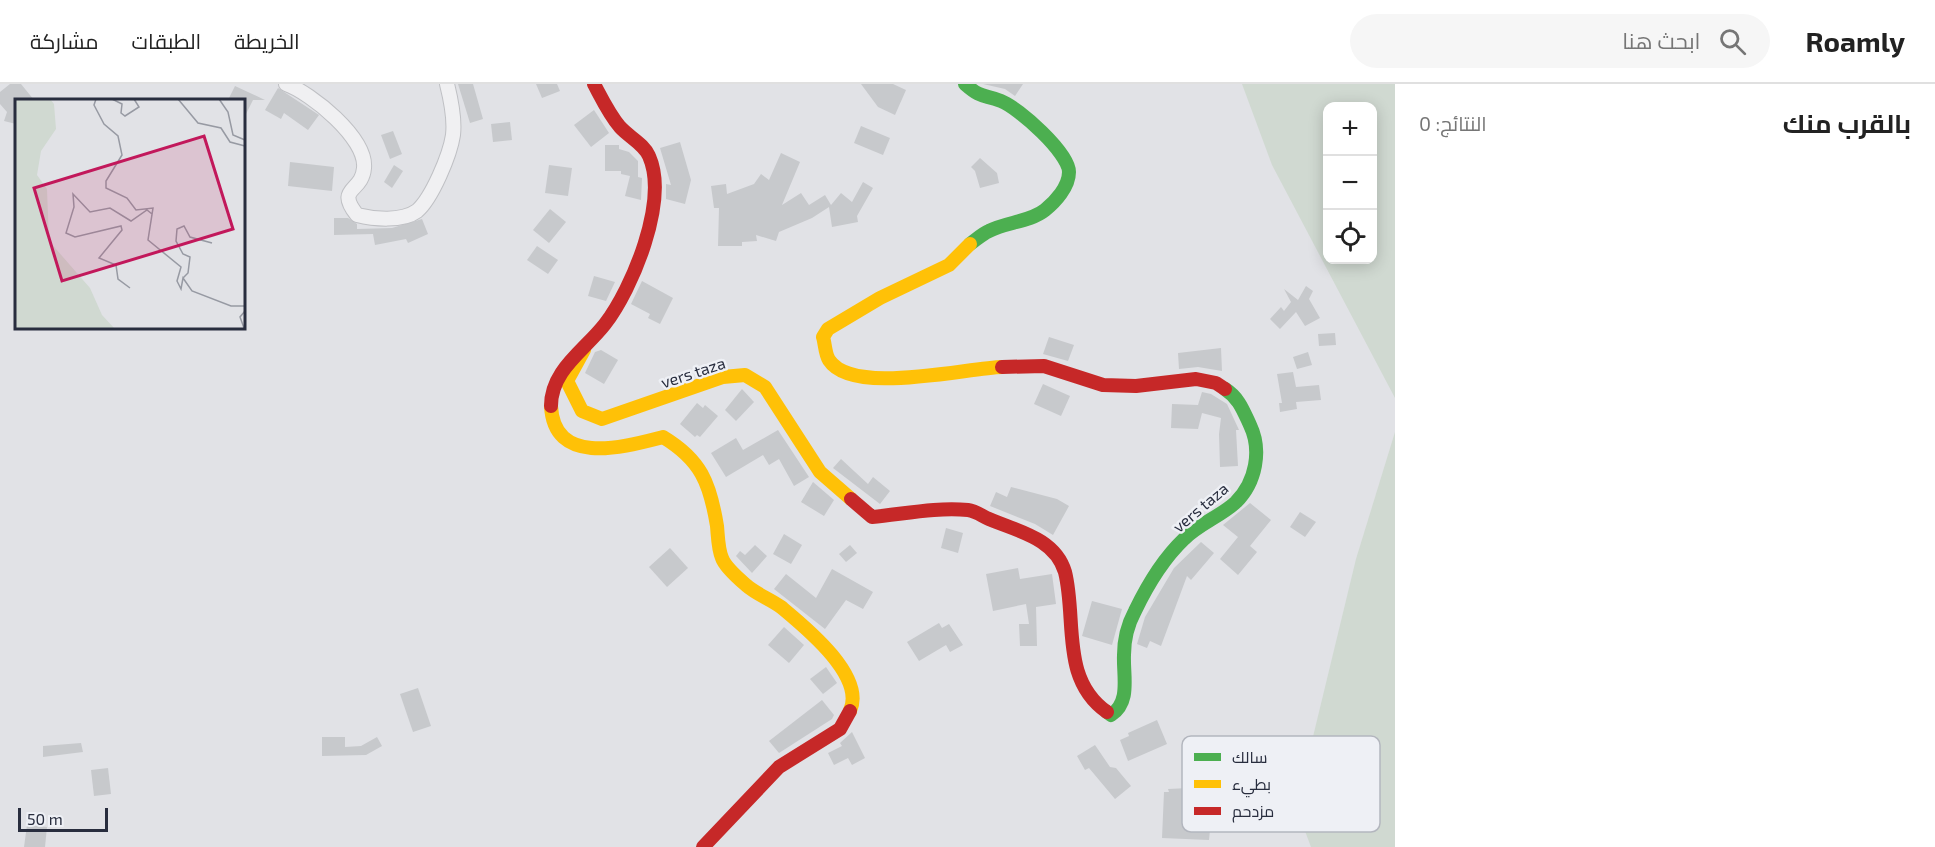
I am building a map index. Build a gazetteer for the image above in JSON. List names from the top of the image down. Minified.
{"streets":{"street":["vers taza"]},"legend":["سالك","بطيء","مزدحم"],"scale_bar":"50 m","page":{"header":"Roamly","search":"ابحث هنا","nav":["الخريطة","الطبقات","مشاركة"],"heading":["بالقرب منك","النتائج: 0"],"map_buttons":["+","−"],"scale":"50 m"}}
